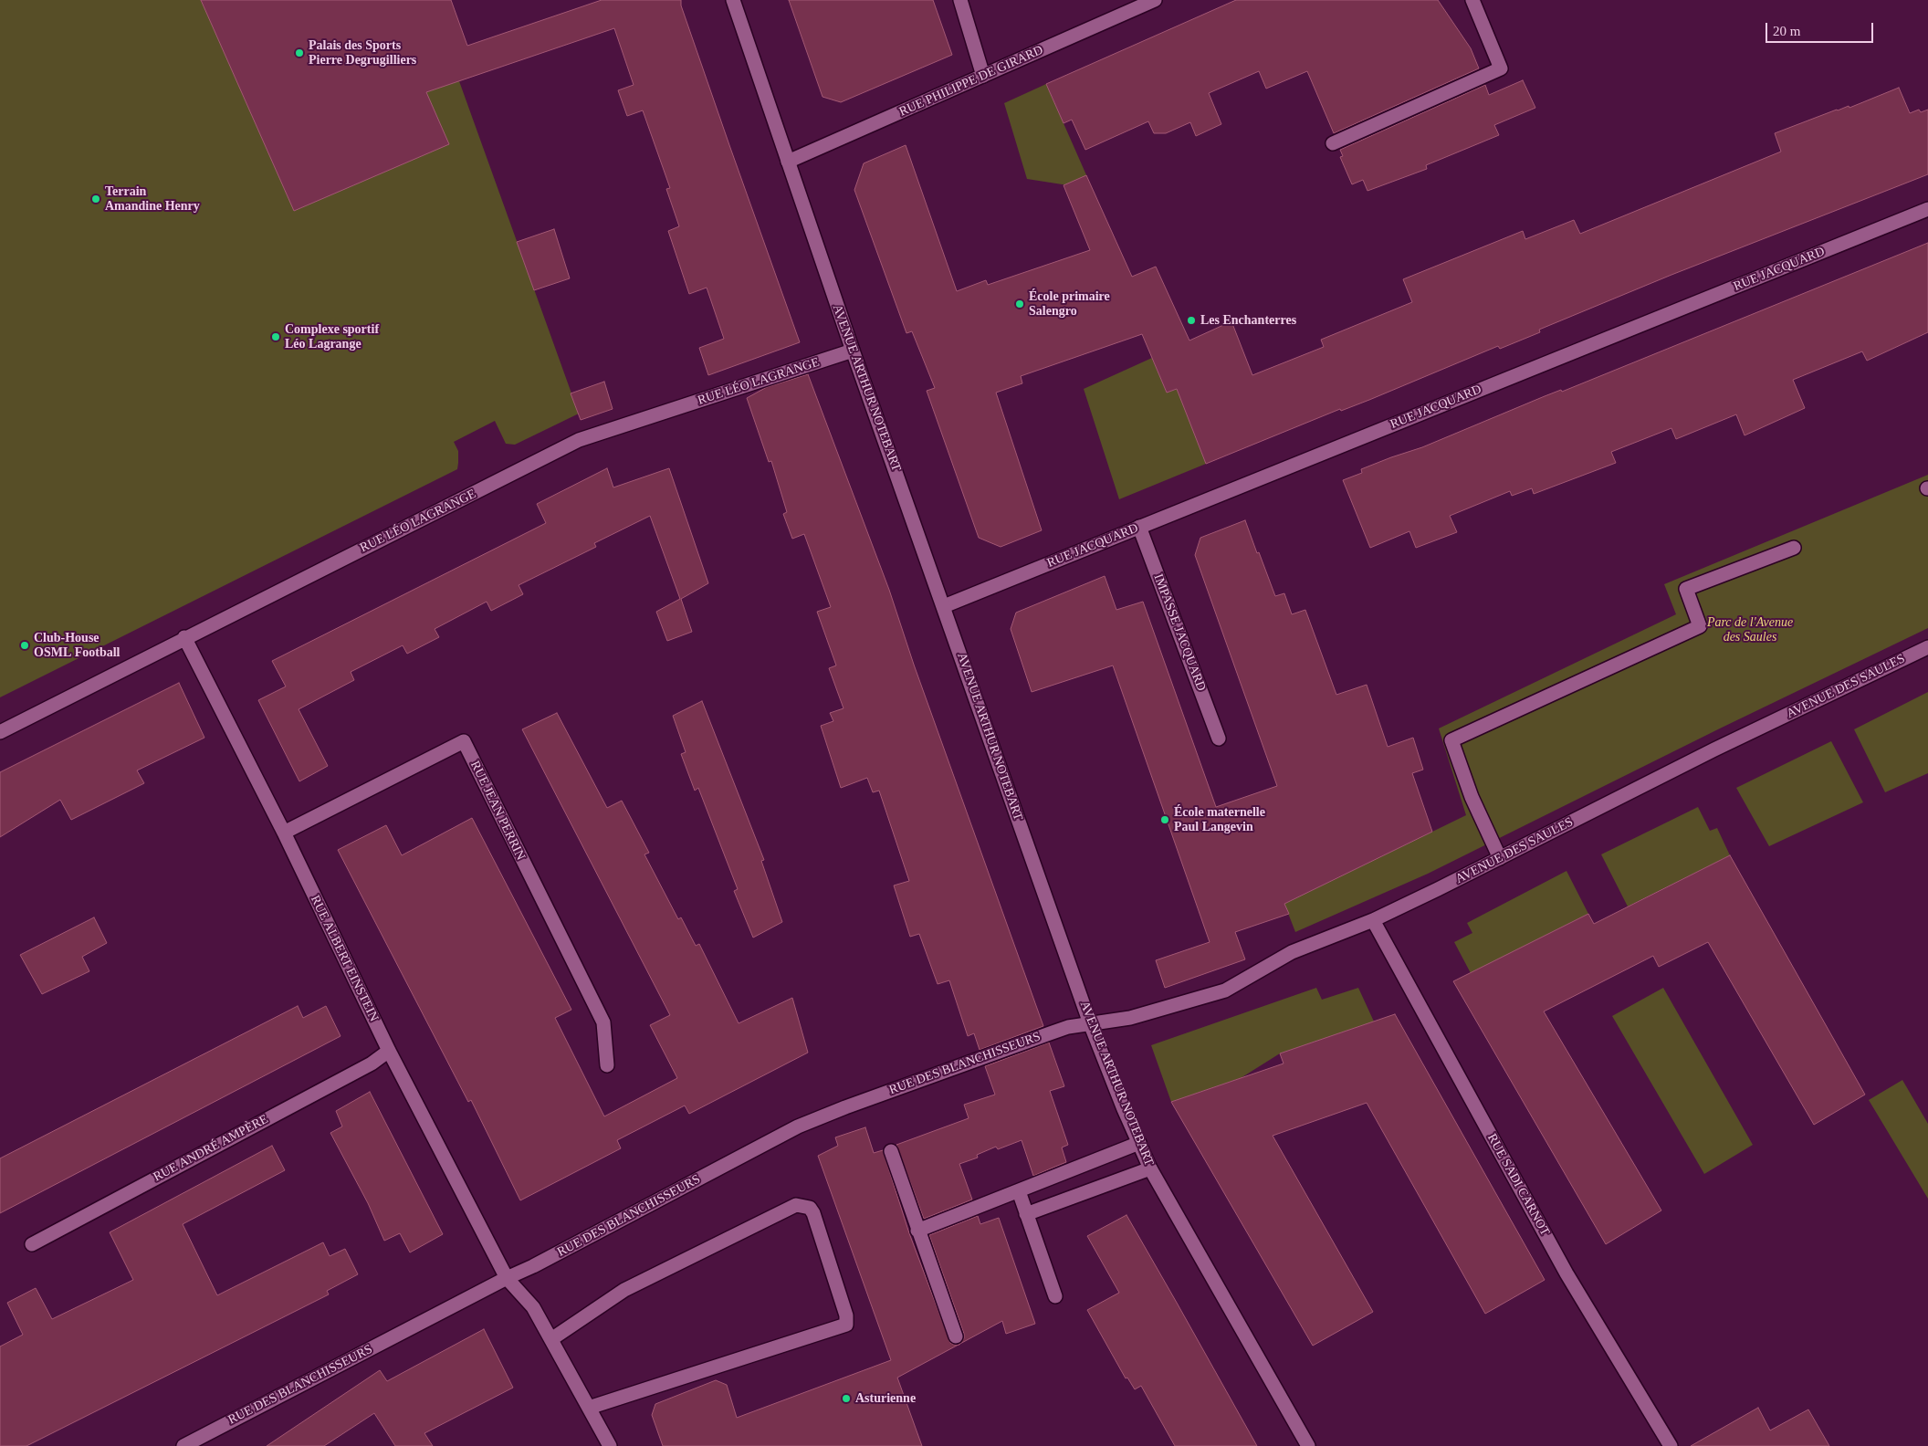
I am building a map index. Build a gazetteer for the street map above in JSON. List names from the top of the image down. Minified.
{"streets":{"street":["RUE PHILIPPE DE GIRARD","RUE JACQUARD","RUE LÉO LAGRANGE","AVENUE ARTHUR NOTEBART","IMPASSE JACQUARD","AVENUE DES SAULES","RUE JEAN PERRIN","RUE ALBERT EINSTEIN","RUE DES BLANCHISSEURS","RUE ANDRÉ AMPÈRE","RUE SADI CARNOT"]},"crossings":[["RUE PHILIPPE DE GIRARD","AVENUE ARTHUR NOTEBART"],["RUE JACQUARD","AVENUE ARTHUR NOTEBART"],["RUE JACQUARD","IMPASSE JACQUARD"],["RUE LÉO LAGRANGE","AVENUE ARTHUR NOTEBART"],["RUE LÉO LAGRANGE","RUE ALBERT EINSTEIN"],["AVENUE ARTHUR NOTEBART","AVENUE DES SAULES"],["AVENUE ARTHUR NOTEBART","RUE DES BLANCHISSEURS"],["AVENUE DES SAULES","RUE DES BLANCHISSEURS"],["AVENUE DES SAULES","RUE SADI CARNOT"],["RUE JEAN PERRIN","RUE ALBERT EINSTEIN"],["RUE ALBERT EINSTEIN","RUE DES BLANCHISSEURS"],["RUE ALBERT EINSTEIN","RUE ANDRÉ AMPÈRE"]],"parks":["Parc de l'Avenue des Saules"],"places":["Palais des Sports Pierre Degrugilliers","Terrain Amandine Henry","École primaire Salengro","Les Enchanterres","Complexe sportif Léo Lagrange","Club-House OSML Football","École maternelle Paul Langevin","Asturienne"],"scale_bar":"20 m"}
